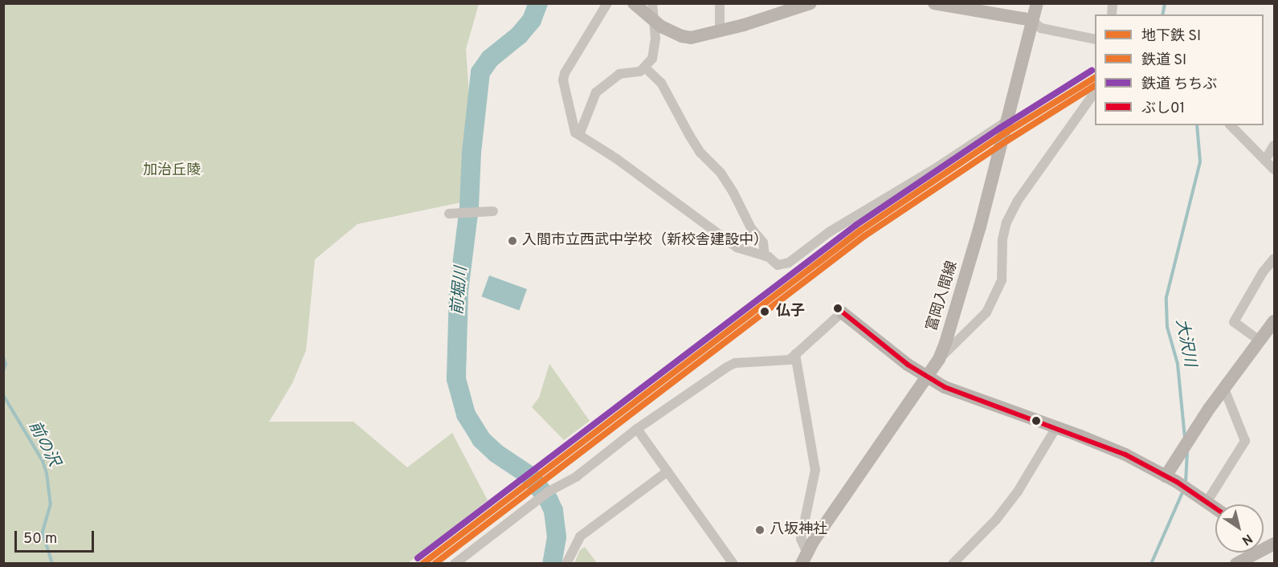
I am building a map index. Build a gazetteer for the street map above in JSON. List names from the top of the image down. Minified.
{"streets":{"street":["富岡入間線"]},"water":["前堀川","大沢川","前の沢"],"parks":["加治丘陵"],"places":["入間市立西武中学校（新校舎建設中）","仏子","八坂神社"],"lines":["rail line ちちぶ","metro line SI","rail line SI","transit line ぶし01"],"legend":["地下鉄 SI","鉄道 SI","鉄道 ちちぶ","ぶし01"],"scale_bar":"50 m","north":"bottom right"}
